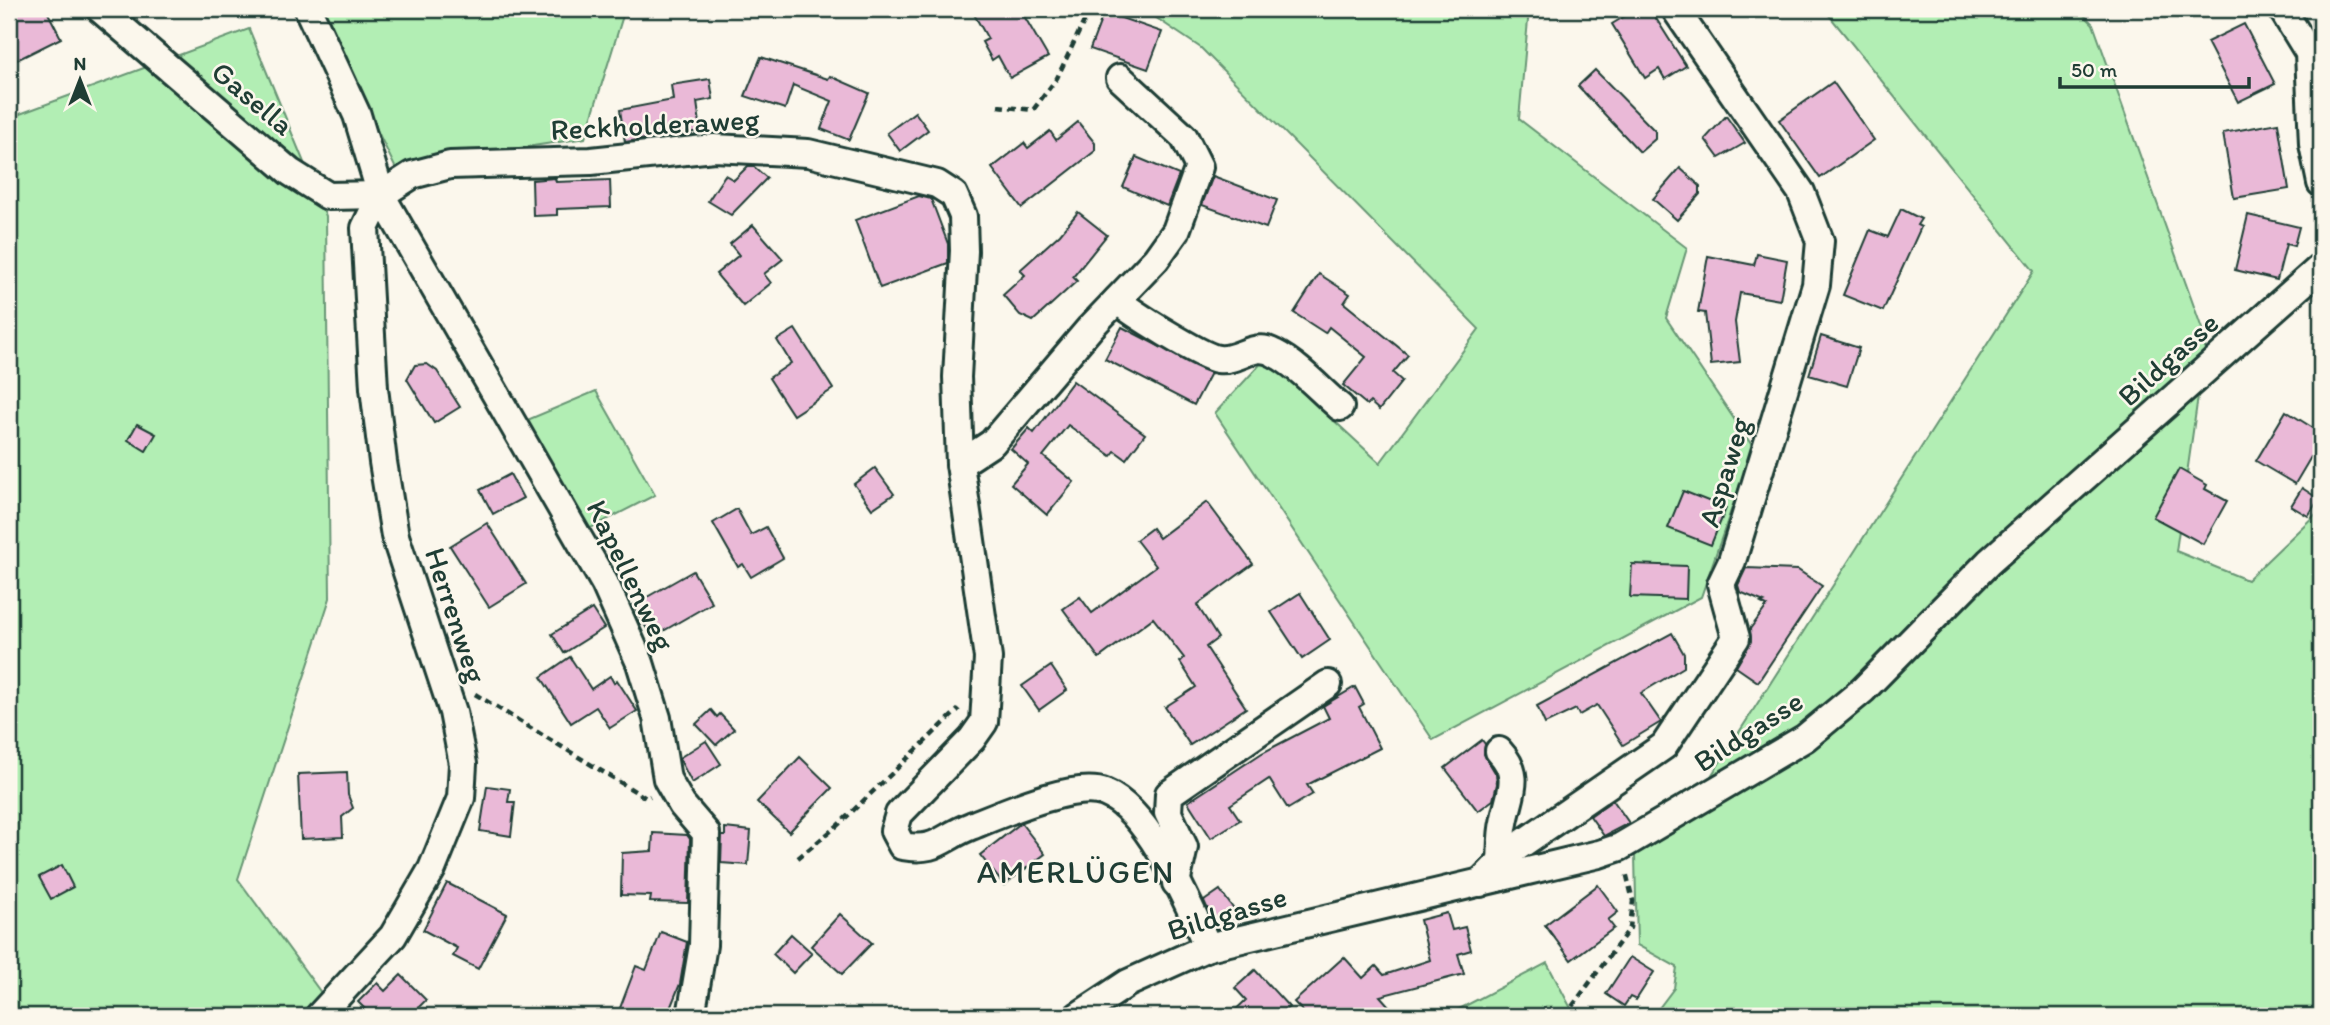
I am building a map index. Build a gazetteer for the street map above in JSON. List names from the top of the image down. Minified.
{"streets":{"street":["Gasella","Reckholderaweg","Bildgasse","Aspaweg","Kapellenweg","Herrenweg"]},"crossings":[["Gasella","Reckholderaweg"],["Gasella","Kapellenweg"],["Gasella","Herrenweg"],["Reckholderaweg","Bildgasse"],["Reckholderaweg","Kapellenweg"],["Reckholderaweg","Herrenweg"],["Bildgasse","Aspaweg"],["Kapellenweg","Herrenweg"]],"districts":["AMERLÜGEN"],"scale_bar":"50 m","north":"top"}
